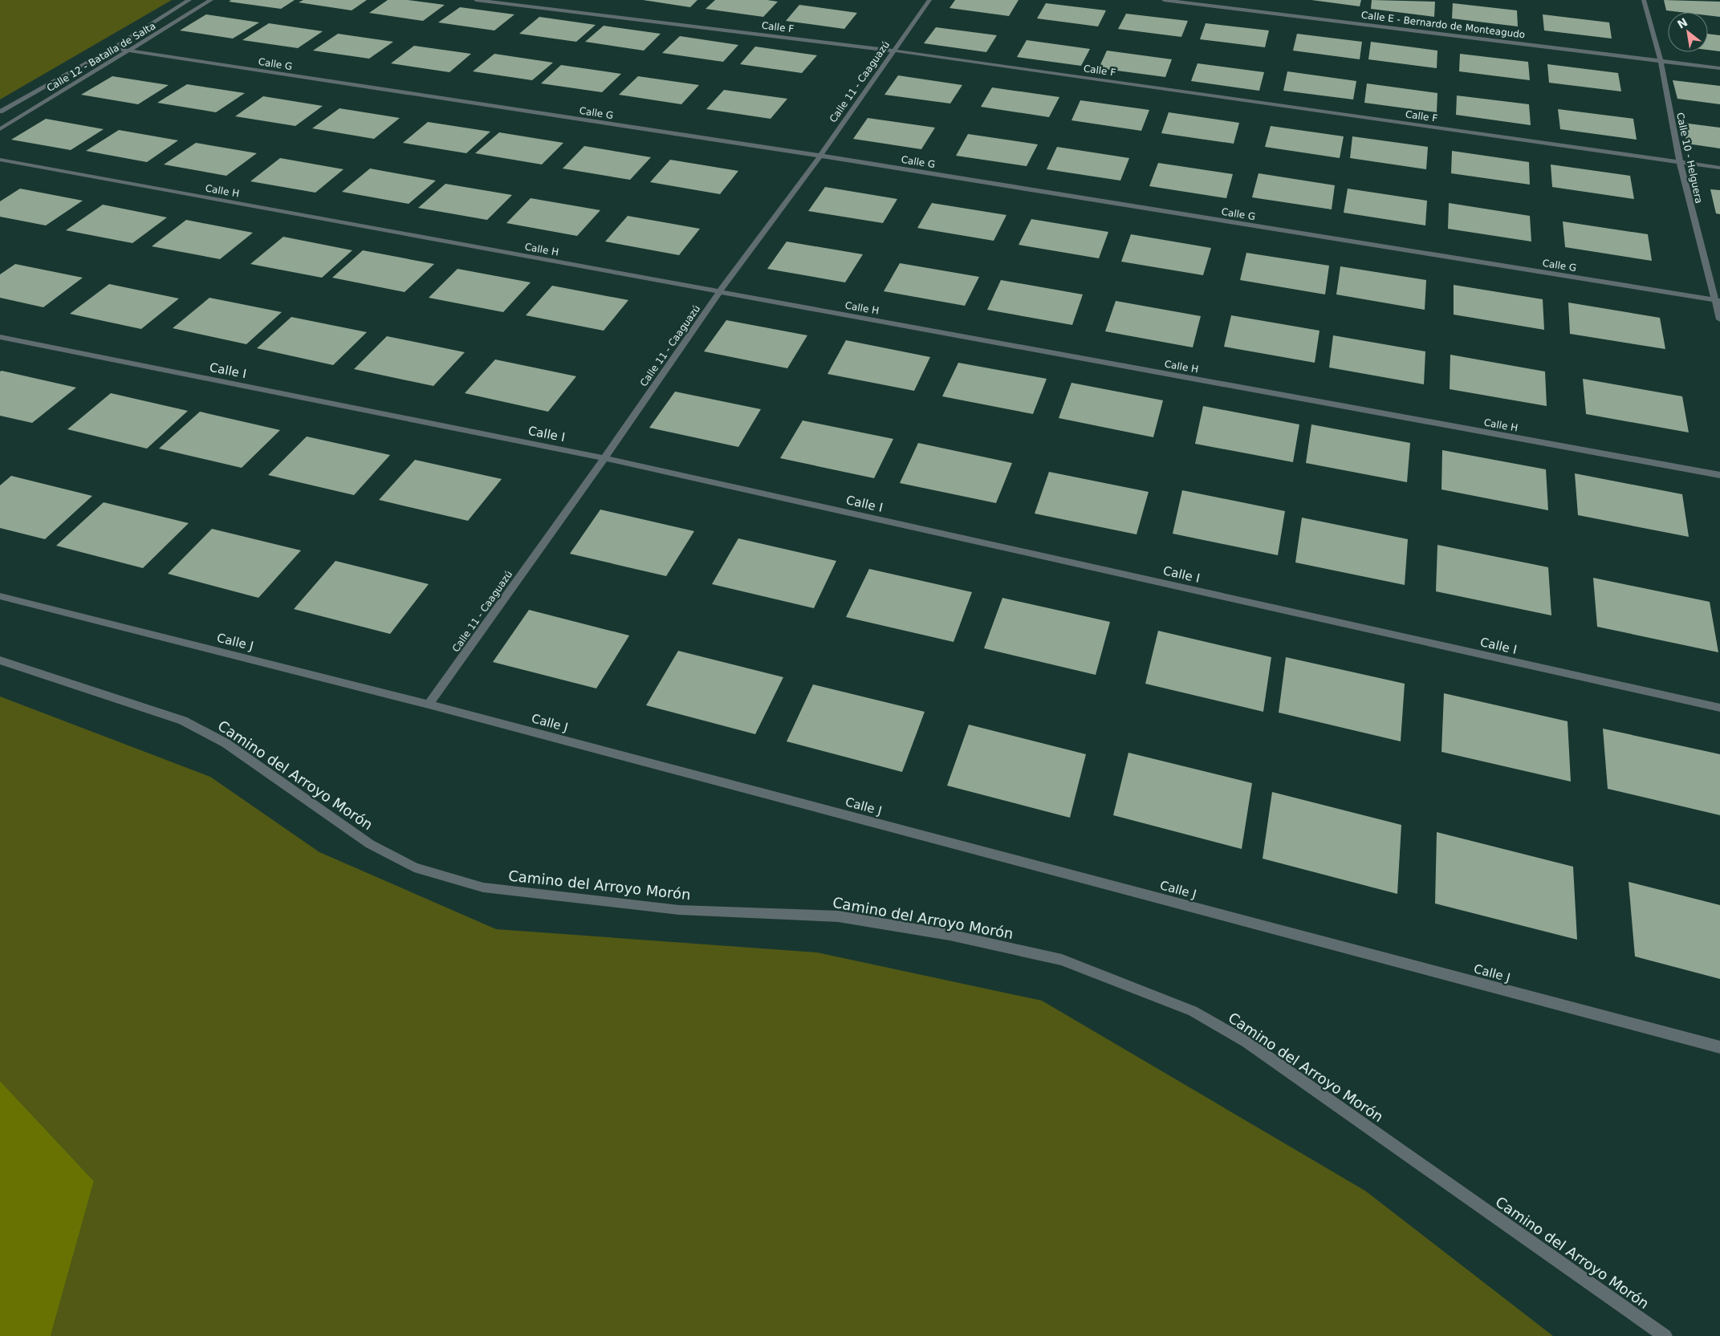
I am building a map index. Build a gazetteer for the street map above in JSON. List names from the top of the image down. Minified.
{"streets":{"street":["Calle E - Bernardo de Monteagudo","Calle F","Calle 12 - Batalla de Salta","Calle G","Calle 11 - Caaguazú","Calle 10 - Helguera","Calle H","Calle I","Calle J","Camino del Arroyo Morón"]},"crossings":[["Calle E - Bernardo de Monteagudo","Calle 10 - Helguera"],["Calle F","Calle 11 - Caaguazú"],["Calle F","Calle 10 - Helguera"],["Calle 12 - Batalla de Salta","Calle G"],["Calle G","Calle 11 - Caaguazú"],["Calle G","Calle 10 - Helguera"],["Calle 11 - Caaguazú","Calle H"],["Calle 11 - Caaguazú","Calle I"],["Calle 11 - Caaguazú","Calle J"]],"north":"top left"}
